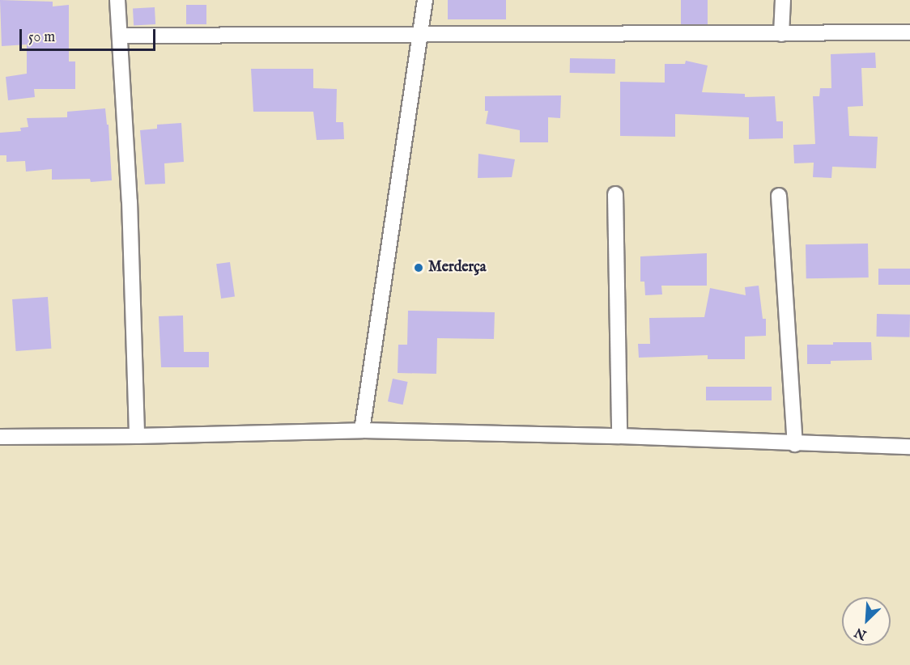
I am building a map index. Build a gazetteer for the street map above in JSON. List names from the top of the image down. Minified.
{"places":["Merderça"],"scale_bar":"50 m","north":"bottom left"}
